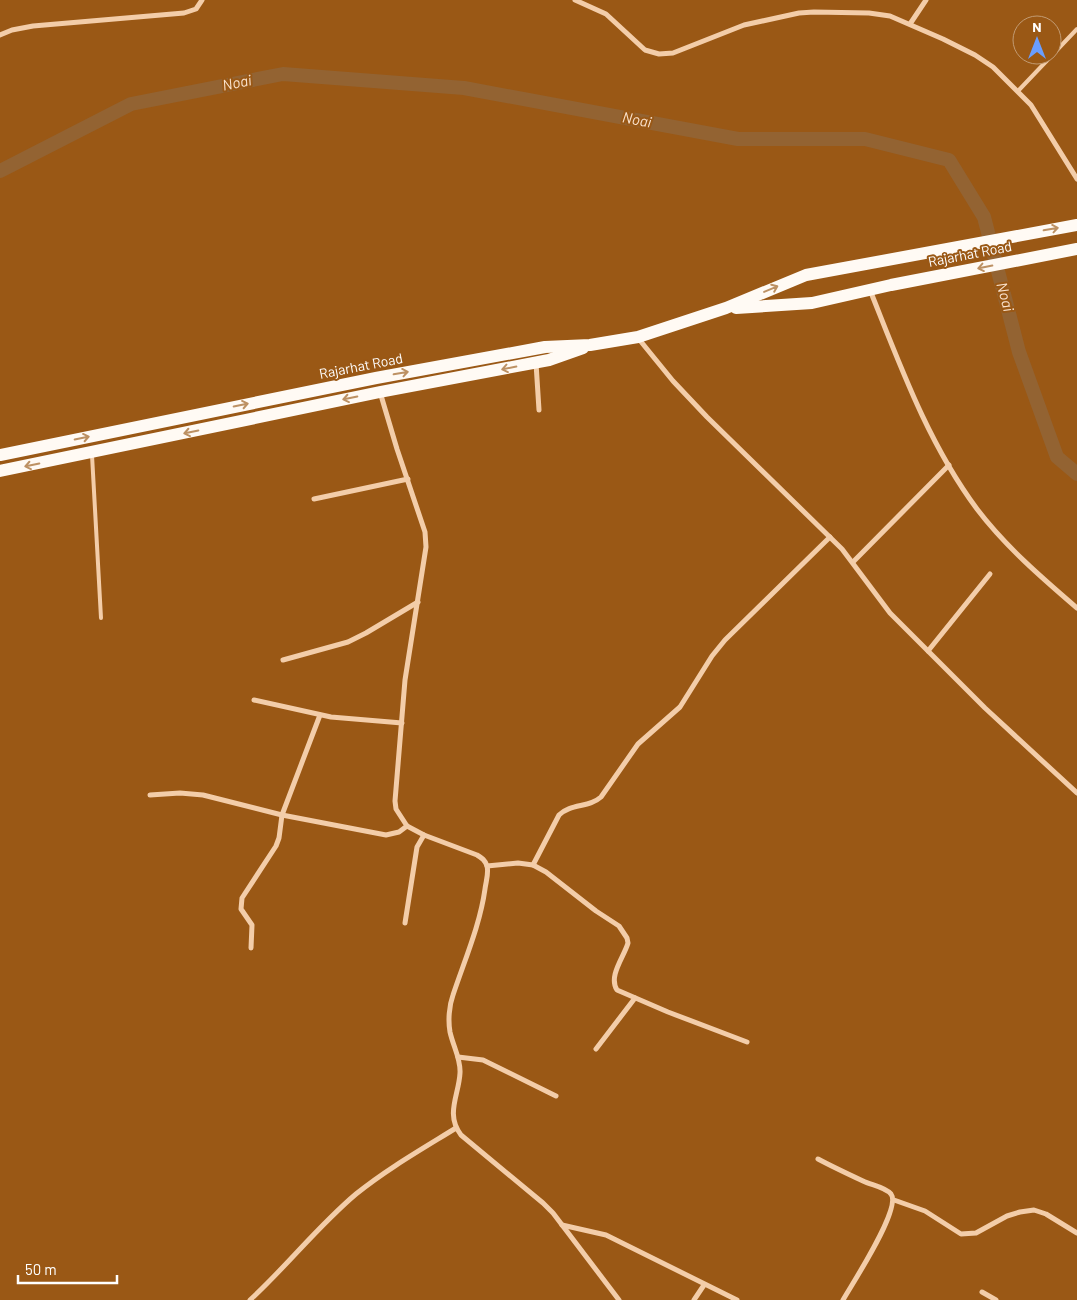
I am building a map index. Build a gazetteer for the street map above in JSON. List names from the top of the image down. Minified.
{"streets":{"main road":["Rajarhat Road"]},"water":["Noai"],"scale_bar":"50 m","north":"top"}
